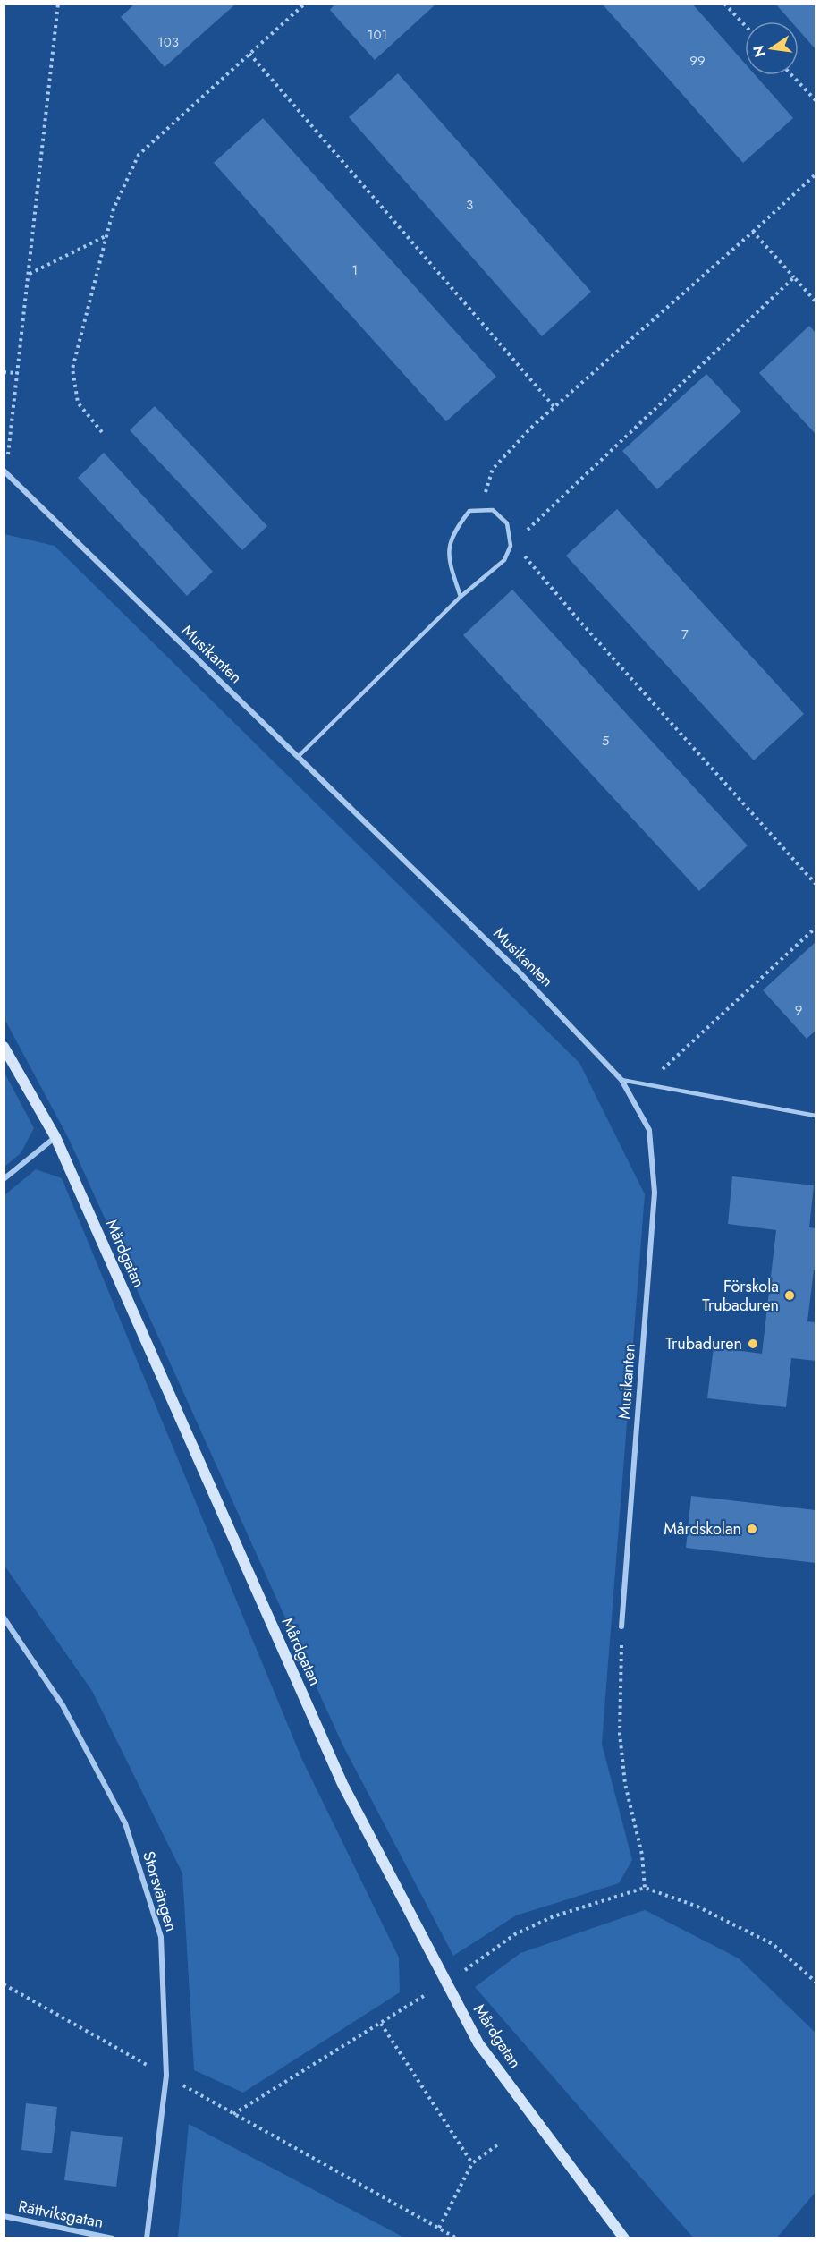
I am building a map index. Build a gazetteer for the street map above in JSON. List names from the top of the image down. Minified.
{"streets":{"street":["Musikanten","Mårdgatan","Storsvängen","Rättviksgatan"]},"places":["Förskola Trubaduren","Trubaduren","Mårdskolan"],"house_numbers":["101","103","99","3","1","7","5","9"],"north":"left"}
